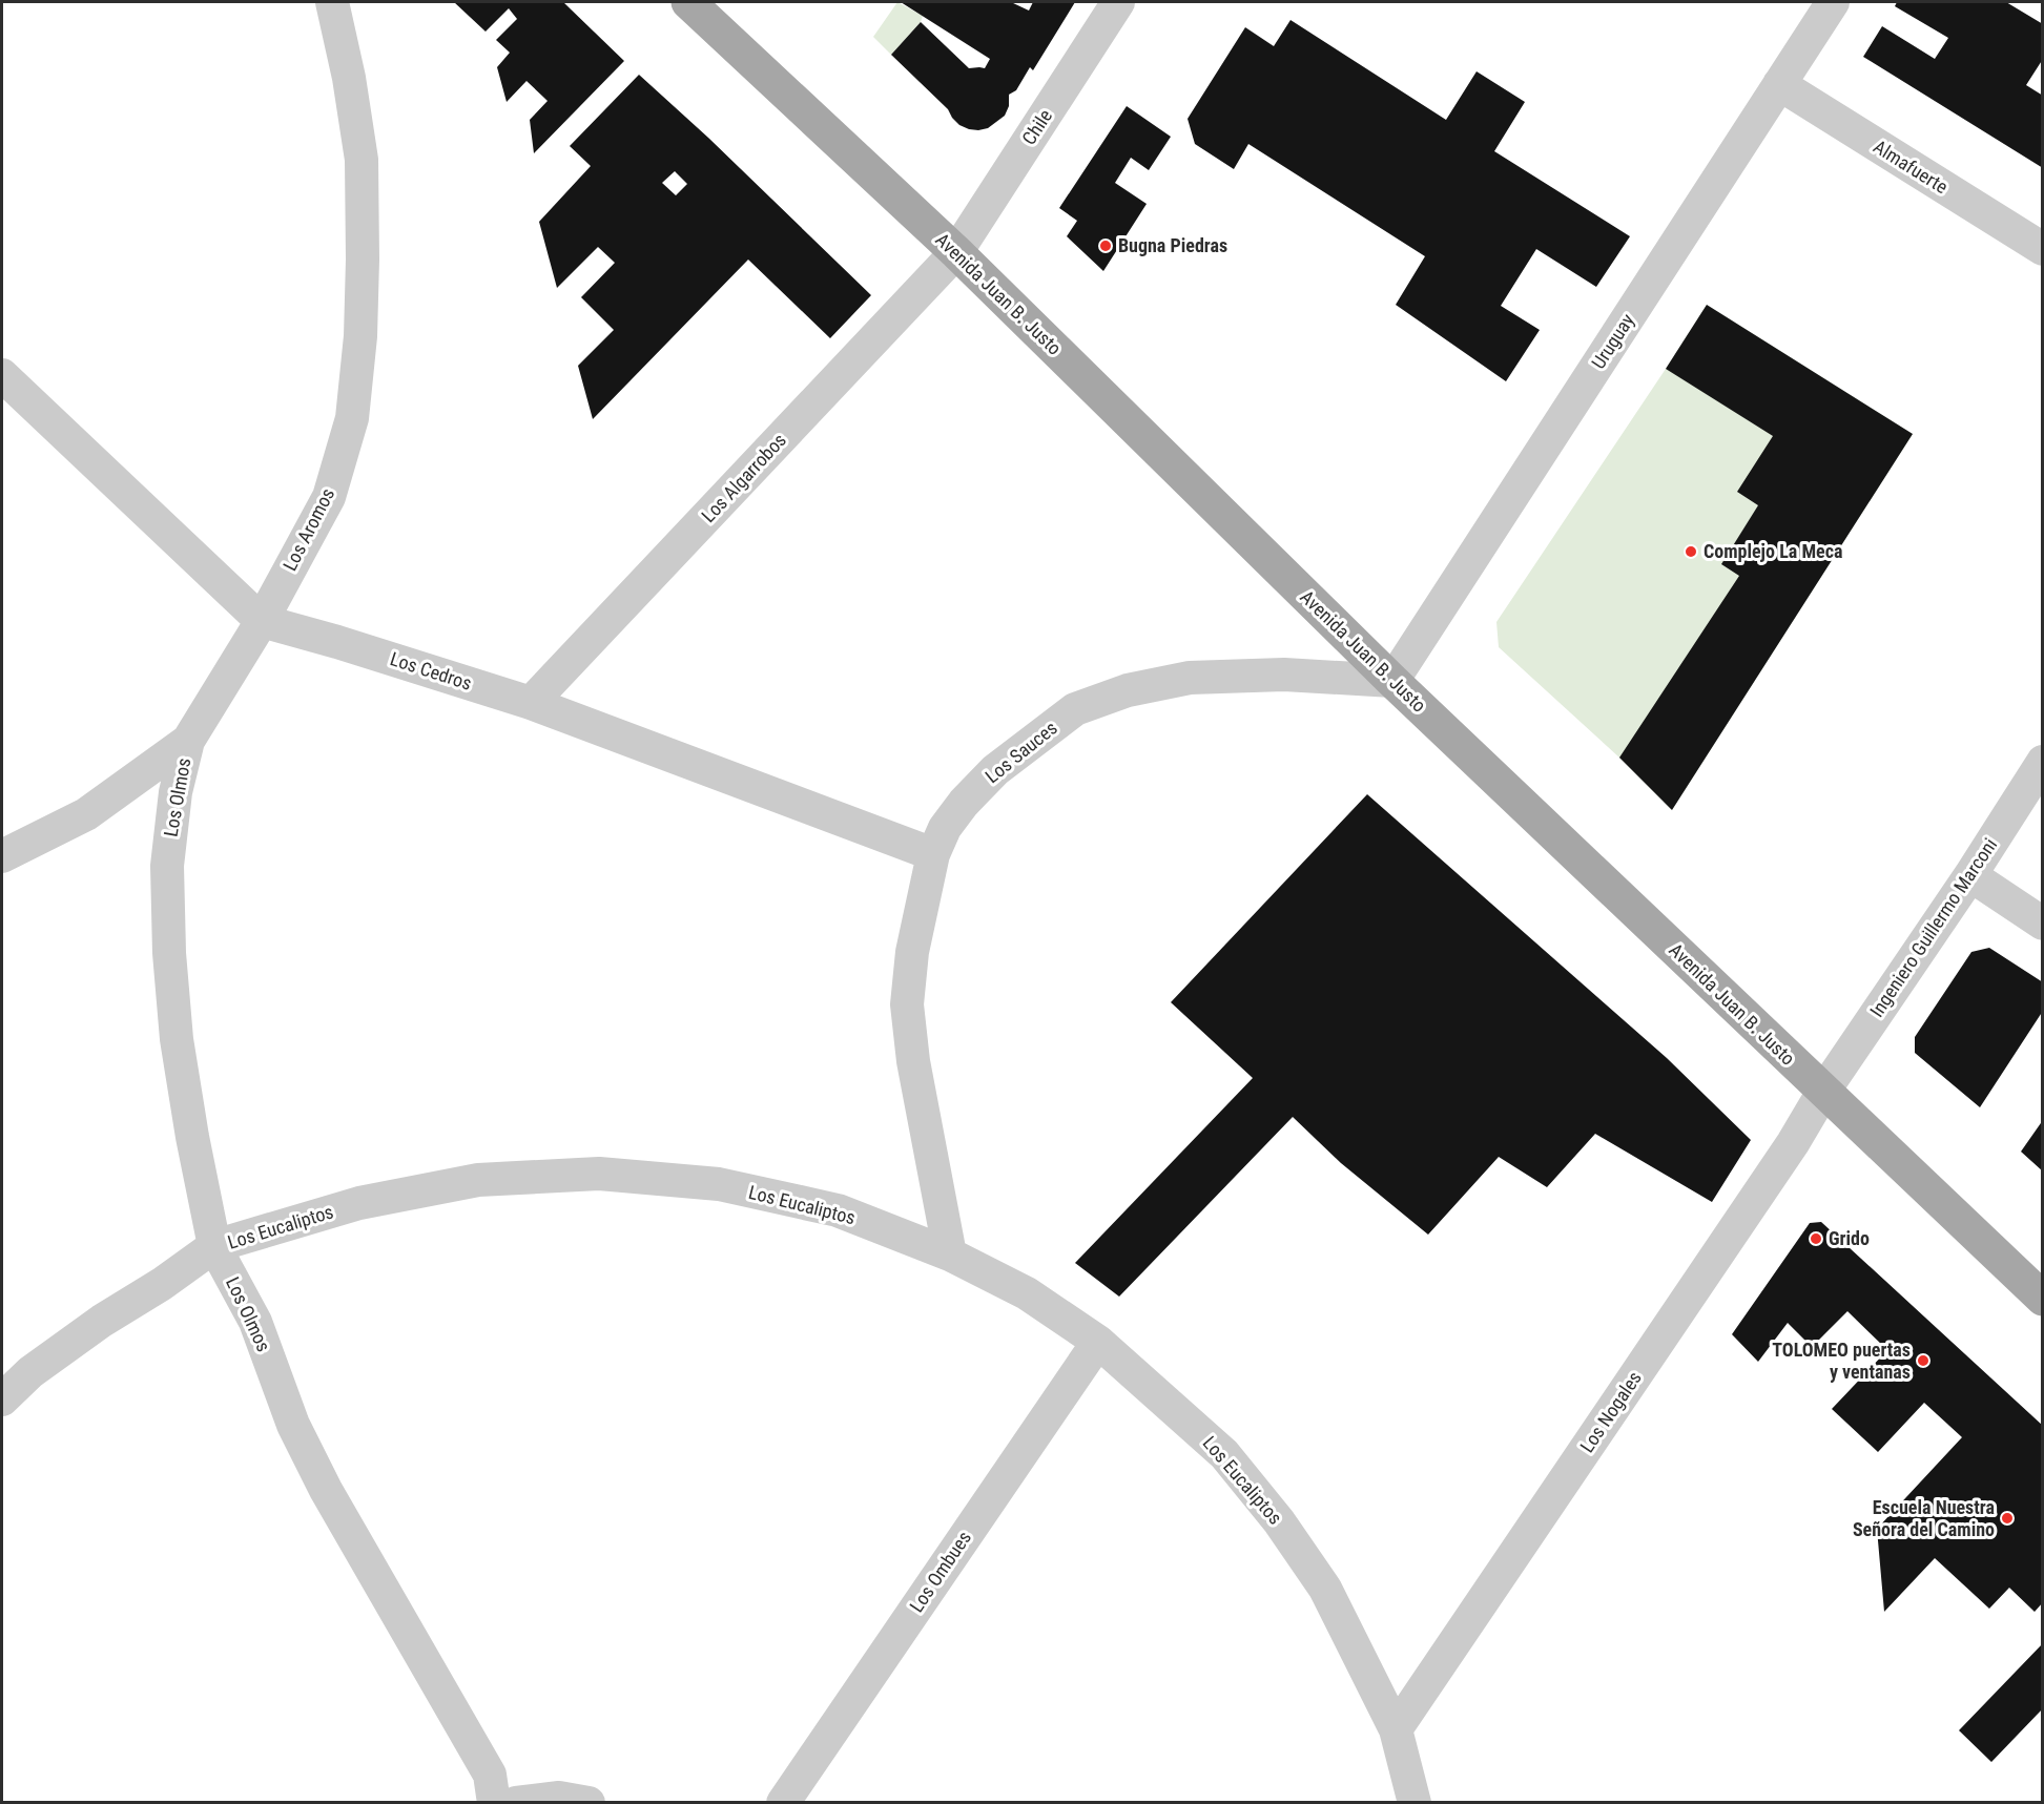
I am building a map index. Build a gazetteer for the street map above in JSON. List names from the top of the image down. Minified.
{"streets":{"main road":["Avenida Juan B. Justo"],"street":["Chile","Almafuerte","Uruguay","Los Algarrobos","Los Aromos","Los Cedros","Los Sauces","Los Olmos","Ingeniero Guillermo Marconi","Los Eucaliptos","Los Nogales","Los Ombues"]},"crossings":[["Chile","Avenida Juan B. Justo"],["Chile","Los Algarrobos"],["Almafuerte","Uruguay"],["Avenida Juan B. Justo","Uruguay"],["Avenida Juan B. Justo","Los Algarrobos"],["Avenida Juan B. Justo","Los Sauces"],["Avenida Juan B. Justo","Ingeniero Guillermo Marconi"],["Avenida Juan B. Justo","Los Nogales"],["Uruguay","Los Sauces"],["Los Algarrobos","Los Cedros"],["Los Aromos","Los Cedros"],["Los Aromos","Los Olmos"],["Los Cedros","Los Sauces"],["Los Sauces","Los Eucaliptos"],["Los Olmos","Los Eucaliptos"],["Ingeniero Guillermo Marconi","Los Nogales"],["Los Eucaliptos","Los Nogales"],["Los Eucaliptos","Los Ombues"]],"places":["Bugna Piedras","Complejo La Meca","Grido","TOLOMEO puertas y ventanas","Escuela Nuestra Señora del Camino"]}
